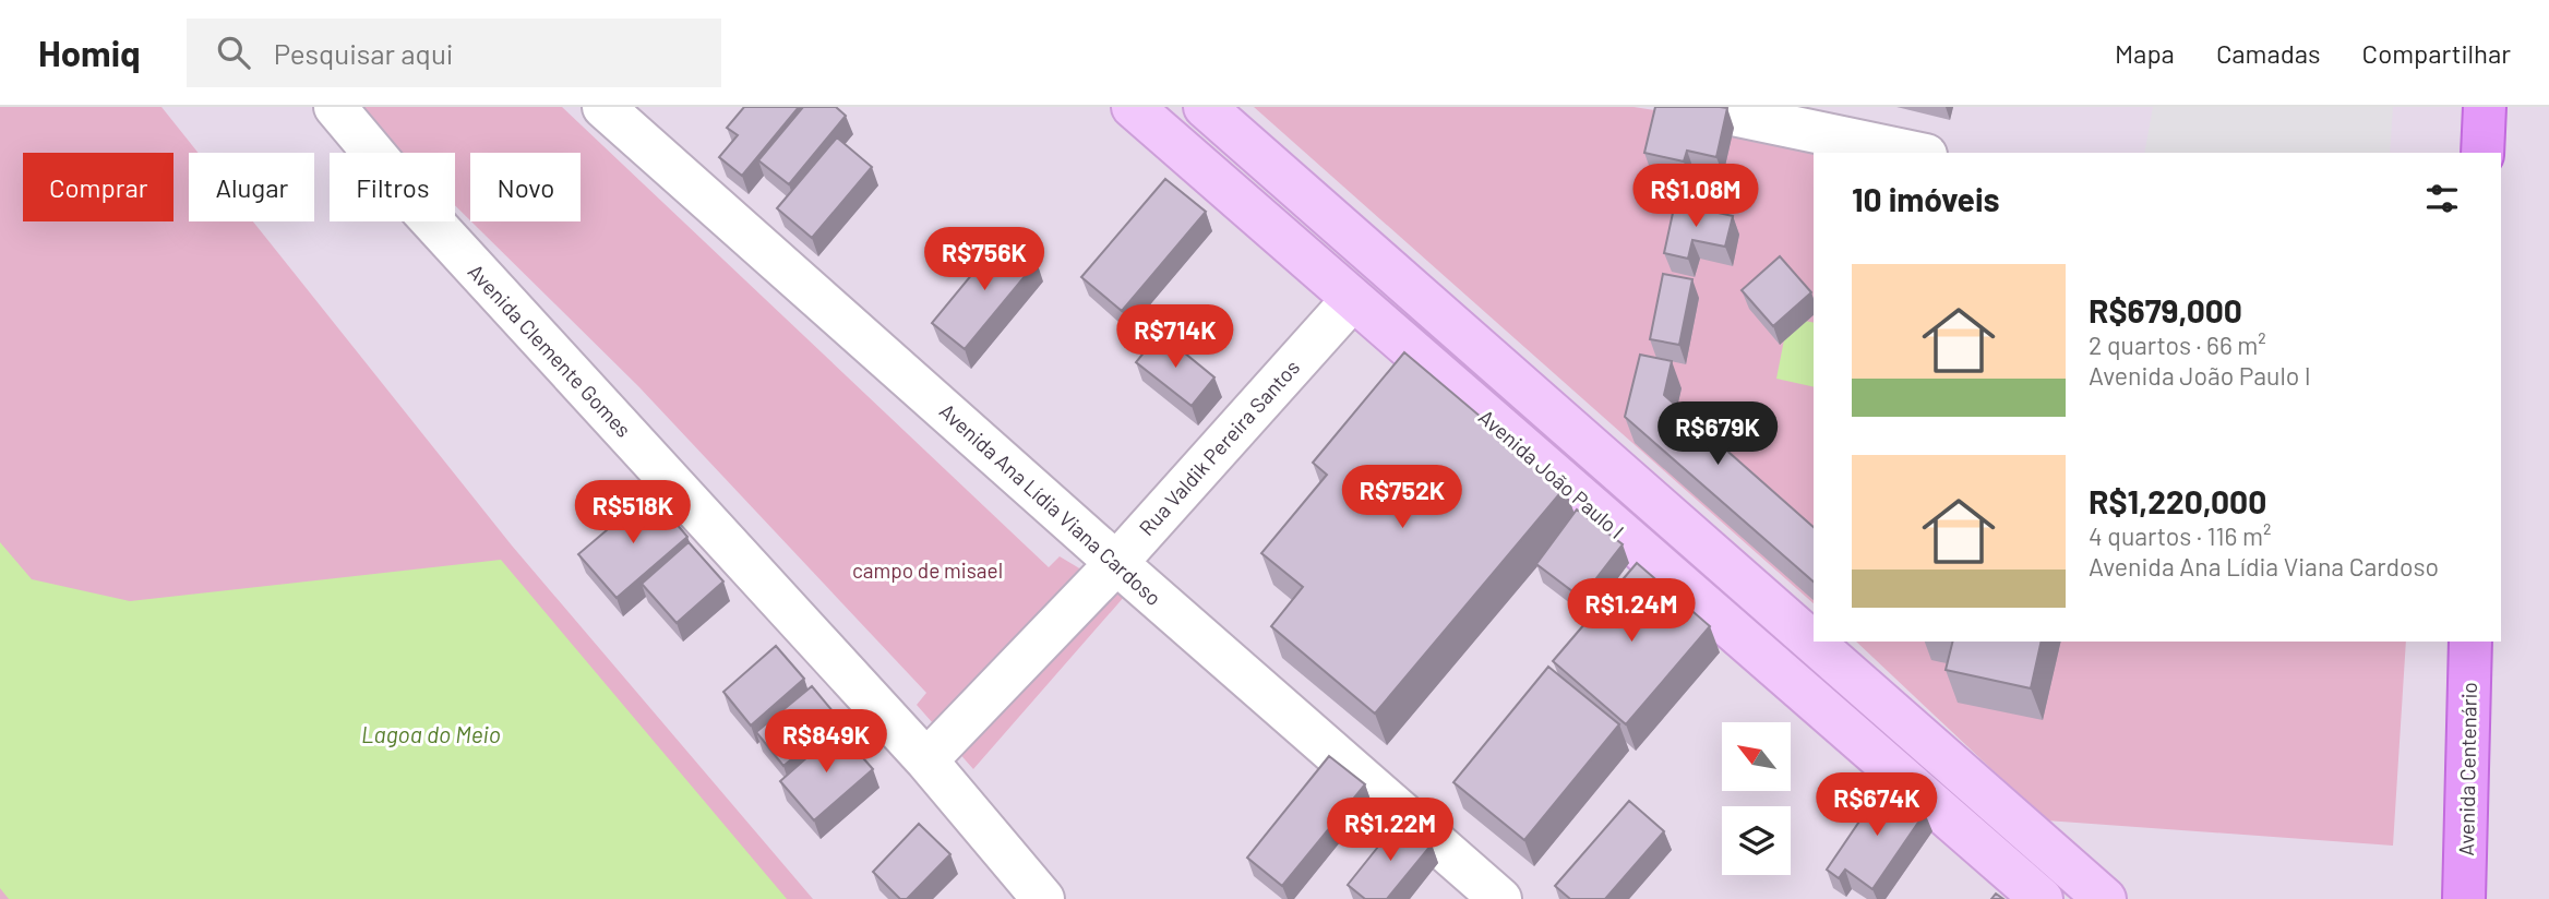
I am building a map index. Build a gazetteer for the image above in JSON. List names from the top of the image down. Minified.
{"streets":{"main road":["Avenida João Paulo I","Avenida Centenário"],"street":["Avenida Clemente Gomes","Rua Valdik Pereira Santos","Avenida Ana Lídia Viana Cardoso"]},"crossings":[["Avenida Clemente Gomes","Rua Valdik Pereira Santos"],["Rua Valdik Pereira Santos","Avenida João Paulo I"],["Rua Valdik Pereira Santos","Avenida Ana Lídia Viana Cardoso"]],"water":["Lagoa do Meio"],"parks":["campo de misael"],"north":"top left","page":{"header":"Homiq","search":"Pesquisar aqui","nav":["Mapa","Camadas","Compartilhar"],"chip":["Comprar","Alugar","Filtros","Novo"],"heading":"10 imóveis","price":["R$1.08M","R$756K","R$714K","R$679K","R$752K","R$518K","R$1.24M","R$849K","R$674K","R$1.22M"],"list":[{"name":"R$679,000","note":"2 quartos · 66 m² · Avenida João Paulo I"},{"name":"R$1,220,000","note":"4 quartos · 116 m² · Avenida Ana Lídia Viana Cardoso"}]}}
